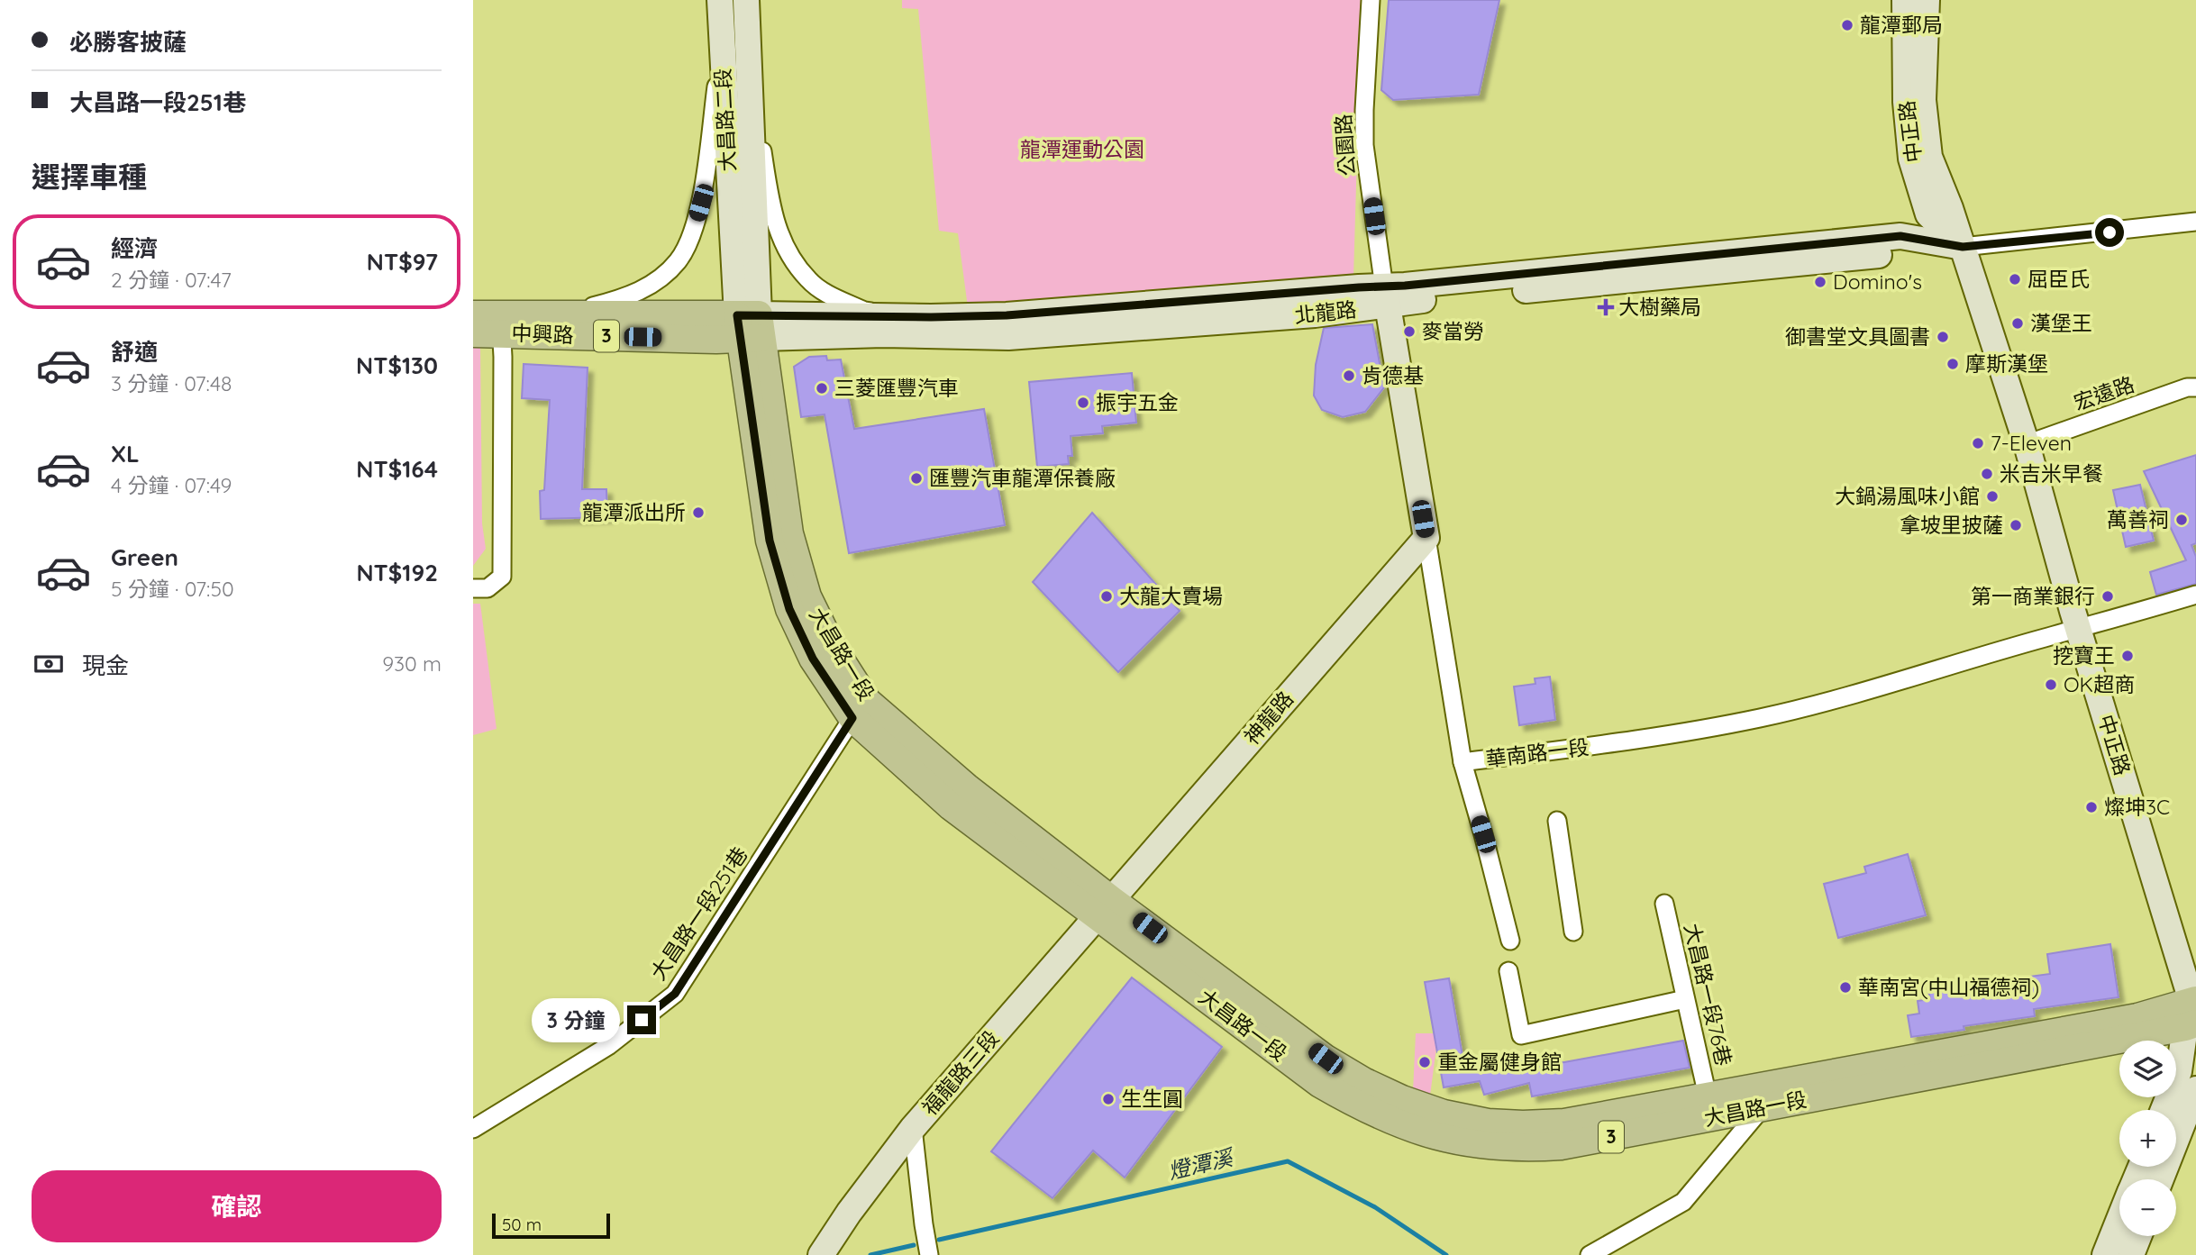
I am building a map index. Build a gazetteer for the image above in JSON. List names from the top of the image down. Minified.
{"streets":{"main road":["大昌路二段","中正路","北龍路","中興路","3","大昌路一段","神龍路","華南路一段","福龍路三段"],"street":["公園路","宏遠路","大昌路一段251巷","大昌路一段76巷"]},"crossings":[["大昌路二段","北龍路"],["大昌路二段","中興路"],["大昌路二段","大昌路一段"],["中正路","北龍路"],["中正路","宏遠路"],["中正路","大昌路一段"],["中正路","華南路一段"],["公園路","北龍路"],["公園路","華南路一段"],["北龍路","中興路"],["北龍路","大昌路一段"],["北龍路","華南路一段"],["中興路","大昌路一段"],["大昌路一段","神龍路"],["大昌路一段","大昌路一段251巷"],["大昌路一段","大昌路一段76巷"],["大昌路一段","福龍路三段"],["神龍路","華南路一段"],["神龍路","福龍路三段"]],"water":["燈潭溪"],"parks":["龍潭運動公園"],"places":{"other":["龍潭郵局","屈臣氏","Domino's","漢堡王","麥當勞","御書堂文具圖書","摩斯漢堡","肯德基","三菱匯豐汽車","振宇五金","7-Eleven","米吉米早餐","匯豐汽車龍潭保養廠","大鍋湯風味小館","龍潭派出所","萬善祠","拿坡里披薩","大龍大賣場","第一商業銀行","挖寶王","OK超商","燦坤3C","華南宮(中山福德祠)","重金屬健身館","生生圓"],"health":["大樹藥局"]},"scale_bar":"50 m","page":{"banner":["必勝客披薩","大昌路一段251巷"],"heading":"選擇車種","list":[{"name":"經濟","note":"2 分鐘 · 07:47","value":"NT$97"},{"name":"舒適","note":"3 分鐘 · 07:48","value":"NT$130"},{"name":"XL","note":"4 分鐘 · 07:49","value":"NT$164"},{"name":"Green","note":"5 分鐘 · 07:50","value":"NT$192"}],"pay":["現金","930 m"],"bubble":"3 分鐘","map_buttons":["+","−"],"buttons":"確認","scale":"50 m"}}
